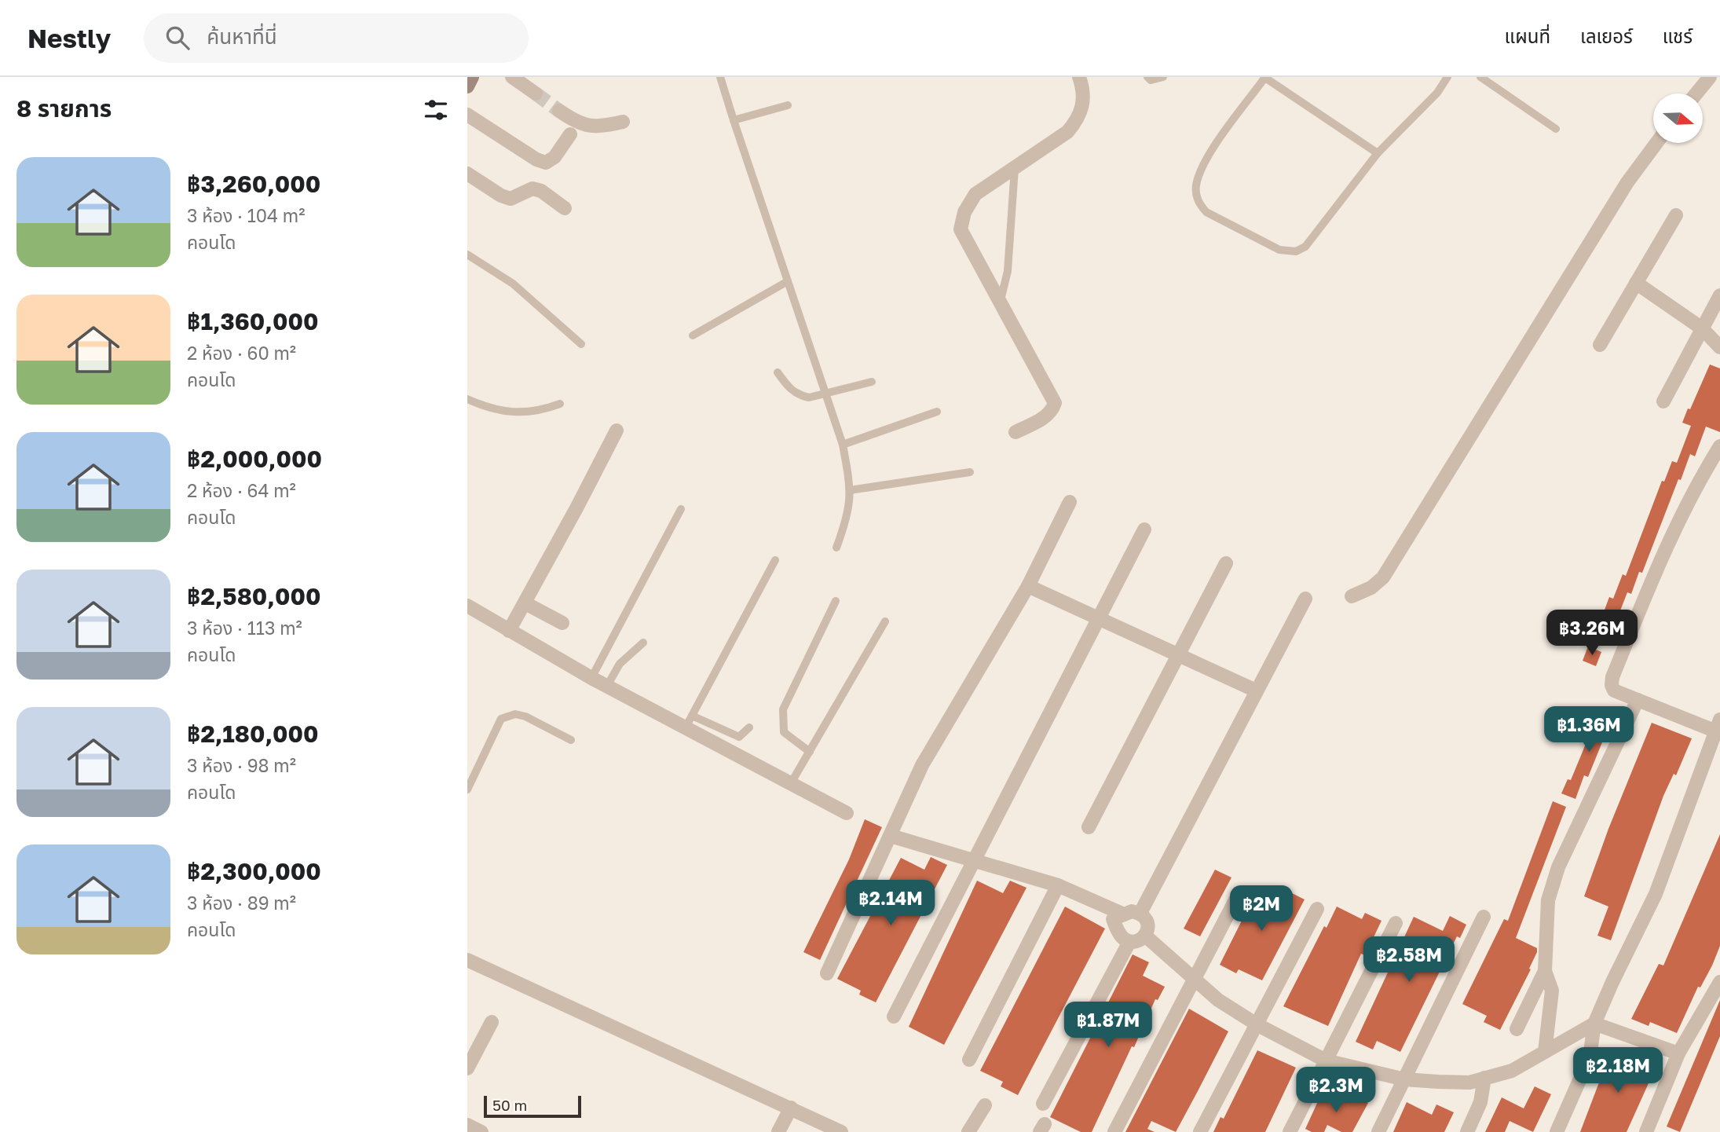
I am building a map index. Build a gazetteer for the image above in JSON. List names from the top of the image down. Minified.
{"scale_bar":"50 m","north":"right","page":{"header":"Nestly","search":"ค้นหาที่นี่","nav":["แผนที่","เลเยอร์","แชร์"],"heading":"8 รายการ","list":[{"name":"฿3,260,000","note":"3 ห้อง · 104 m² · คอนโด"},{"name":"฿1,360,000","note":"2 ห้อง · 60 m² · คอนโด"},{"name":"฿2,000,000","note":"2 ห้อง · 64 m² · คอนโด"},{"name":"฿2,580,000","note":"3 ห้อง · 113 m² · คอนโด"},{"name":"฿2,180,000","note":"3 ห้อง · 98 m² · คอนโด"},{"name":"฿2,300,000","note":"3 ห้อง · 89 m² · คอนโด"}],"price":["฿3.26M","฿1.36M","฿2.14M","฿2M","฿2.58M","฿1.87M","฿2.18M","฿2.3M"],"scale":"50 m"}}
